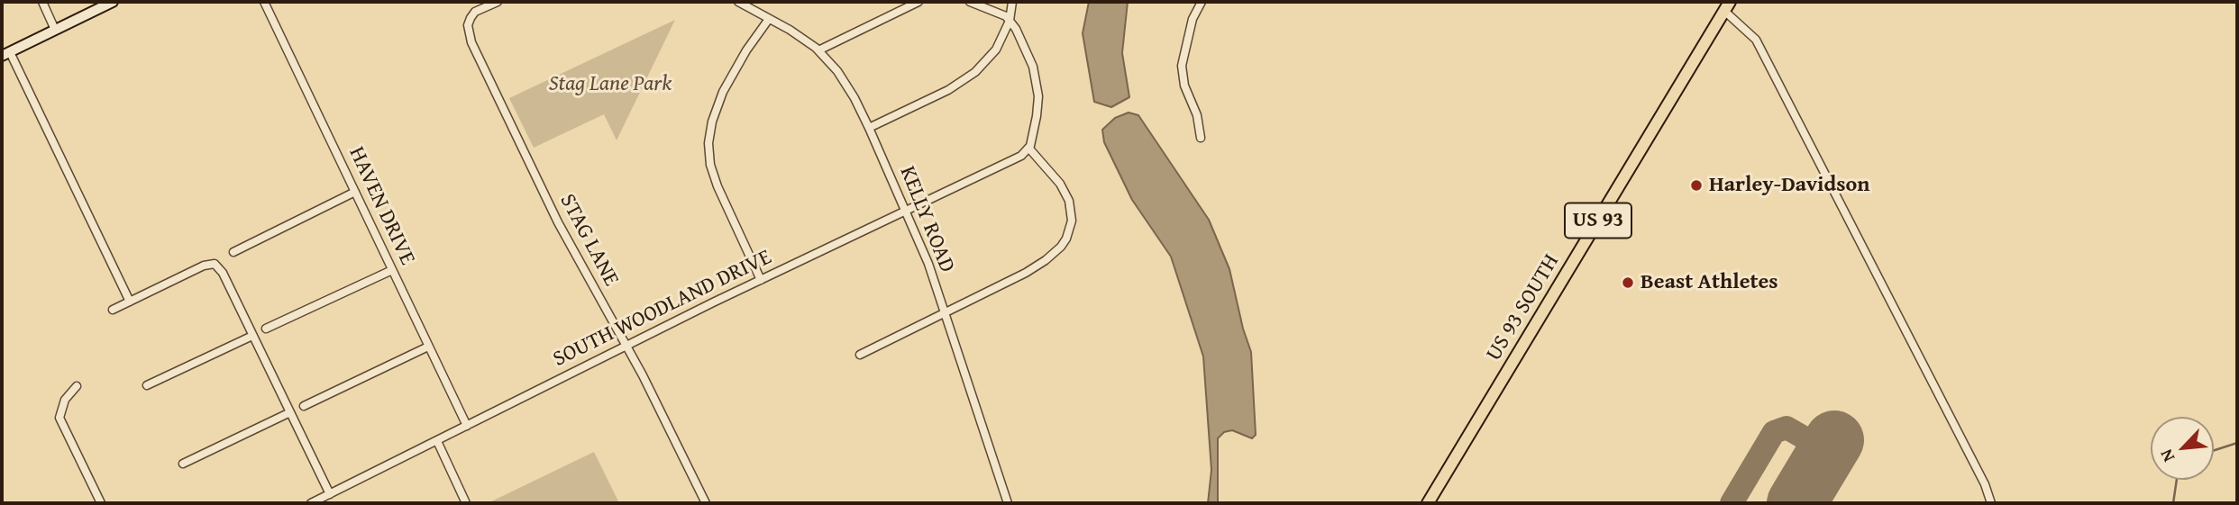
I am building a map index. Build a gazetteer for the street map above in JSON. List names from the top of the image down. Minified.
{"streets":{"main road":["US 93","US 93 SOUTH"],"street":["HAVEN DRIVE","KELLY ROAD","STAG LANE","SOUTH WOODLAND DRIVE"]},"crossings":[["HAVEN DRIVE","SOUTH WOODLAND DRIVE"],["KELLY ROAD","SOUTH WOODLAND DRIVE"],["STAG LANE","SOUTH WOODLAND DRIVE"]],"parks":["Stag Lane Park"],"places":["Harley-Davidson","Beast Athletes"],"north":"bottom left"}
